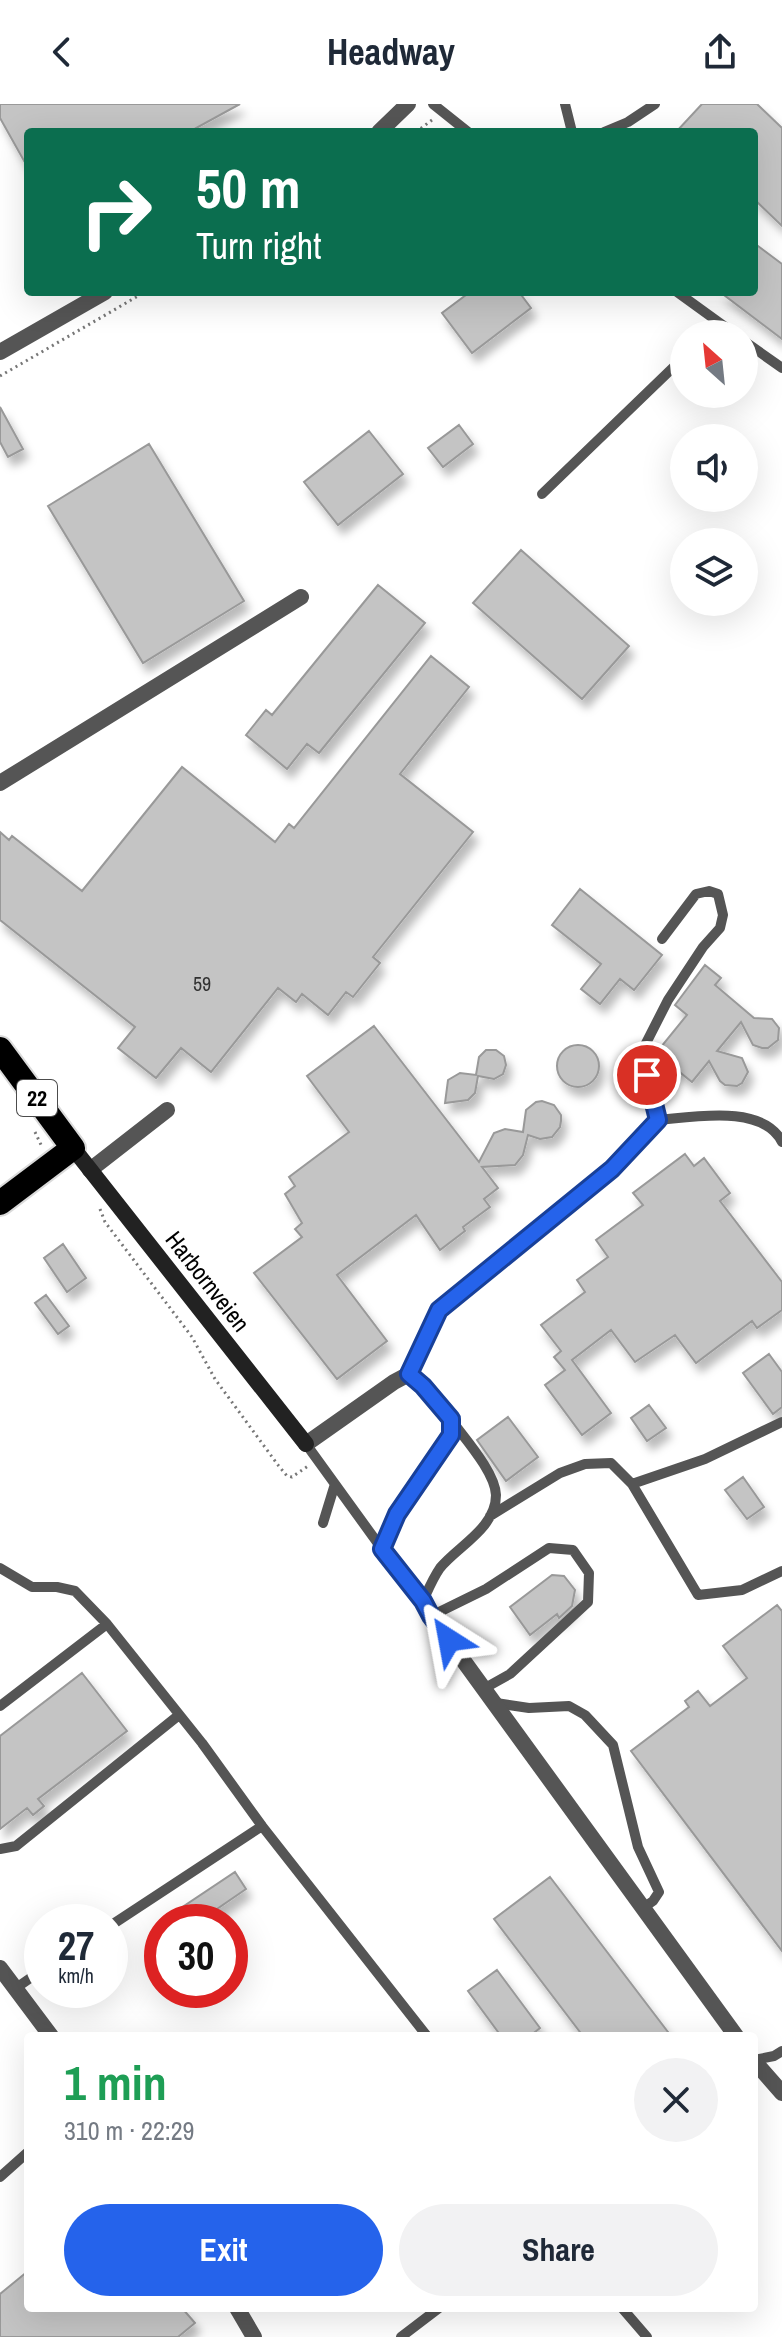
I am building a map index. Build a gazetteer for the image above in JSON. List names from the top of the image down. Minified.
{"streets":{"highway":["22"],"street":["Harbornveien"]},"crossings":[["22","Harbornveien"]],"house_numbers":["59"],"north":"top left","page":{"header":"Headway","turn":["50 m","Turn right"],"speed":"27 km/h","limit":"30","heading":["1 min","310 m · 22:29"],"buttons":["Exit","Share"]}}
